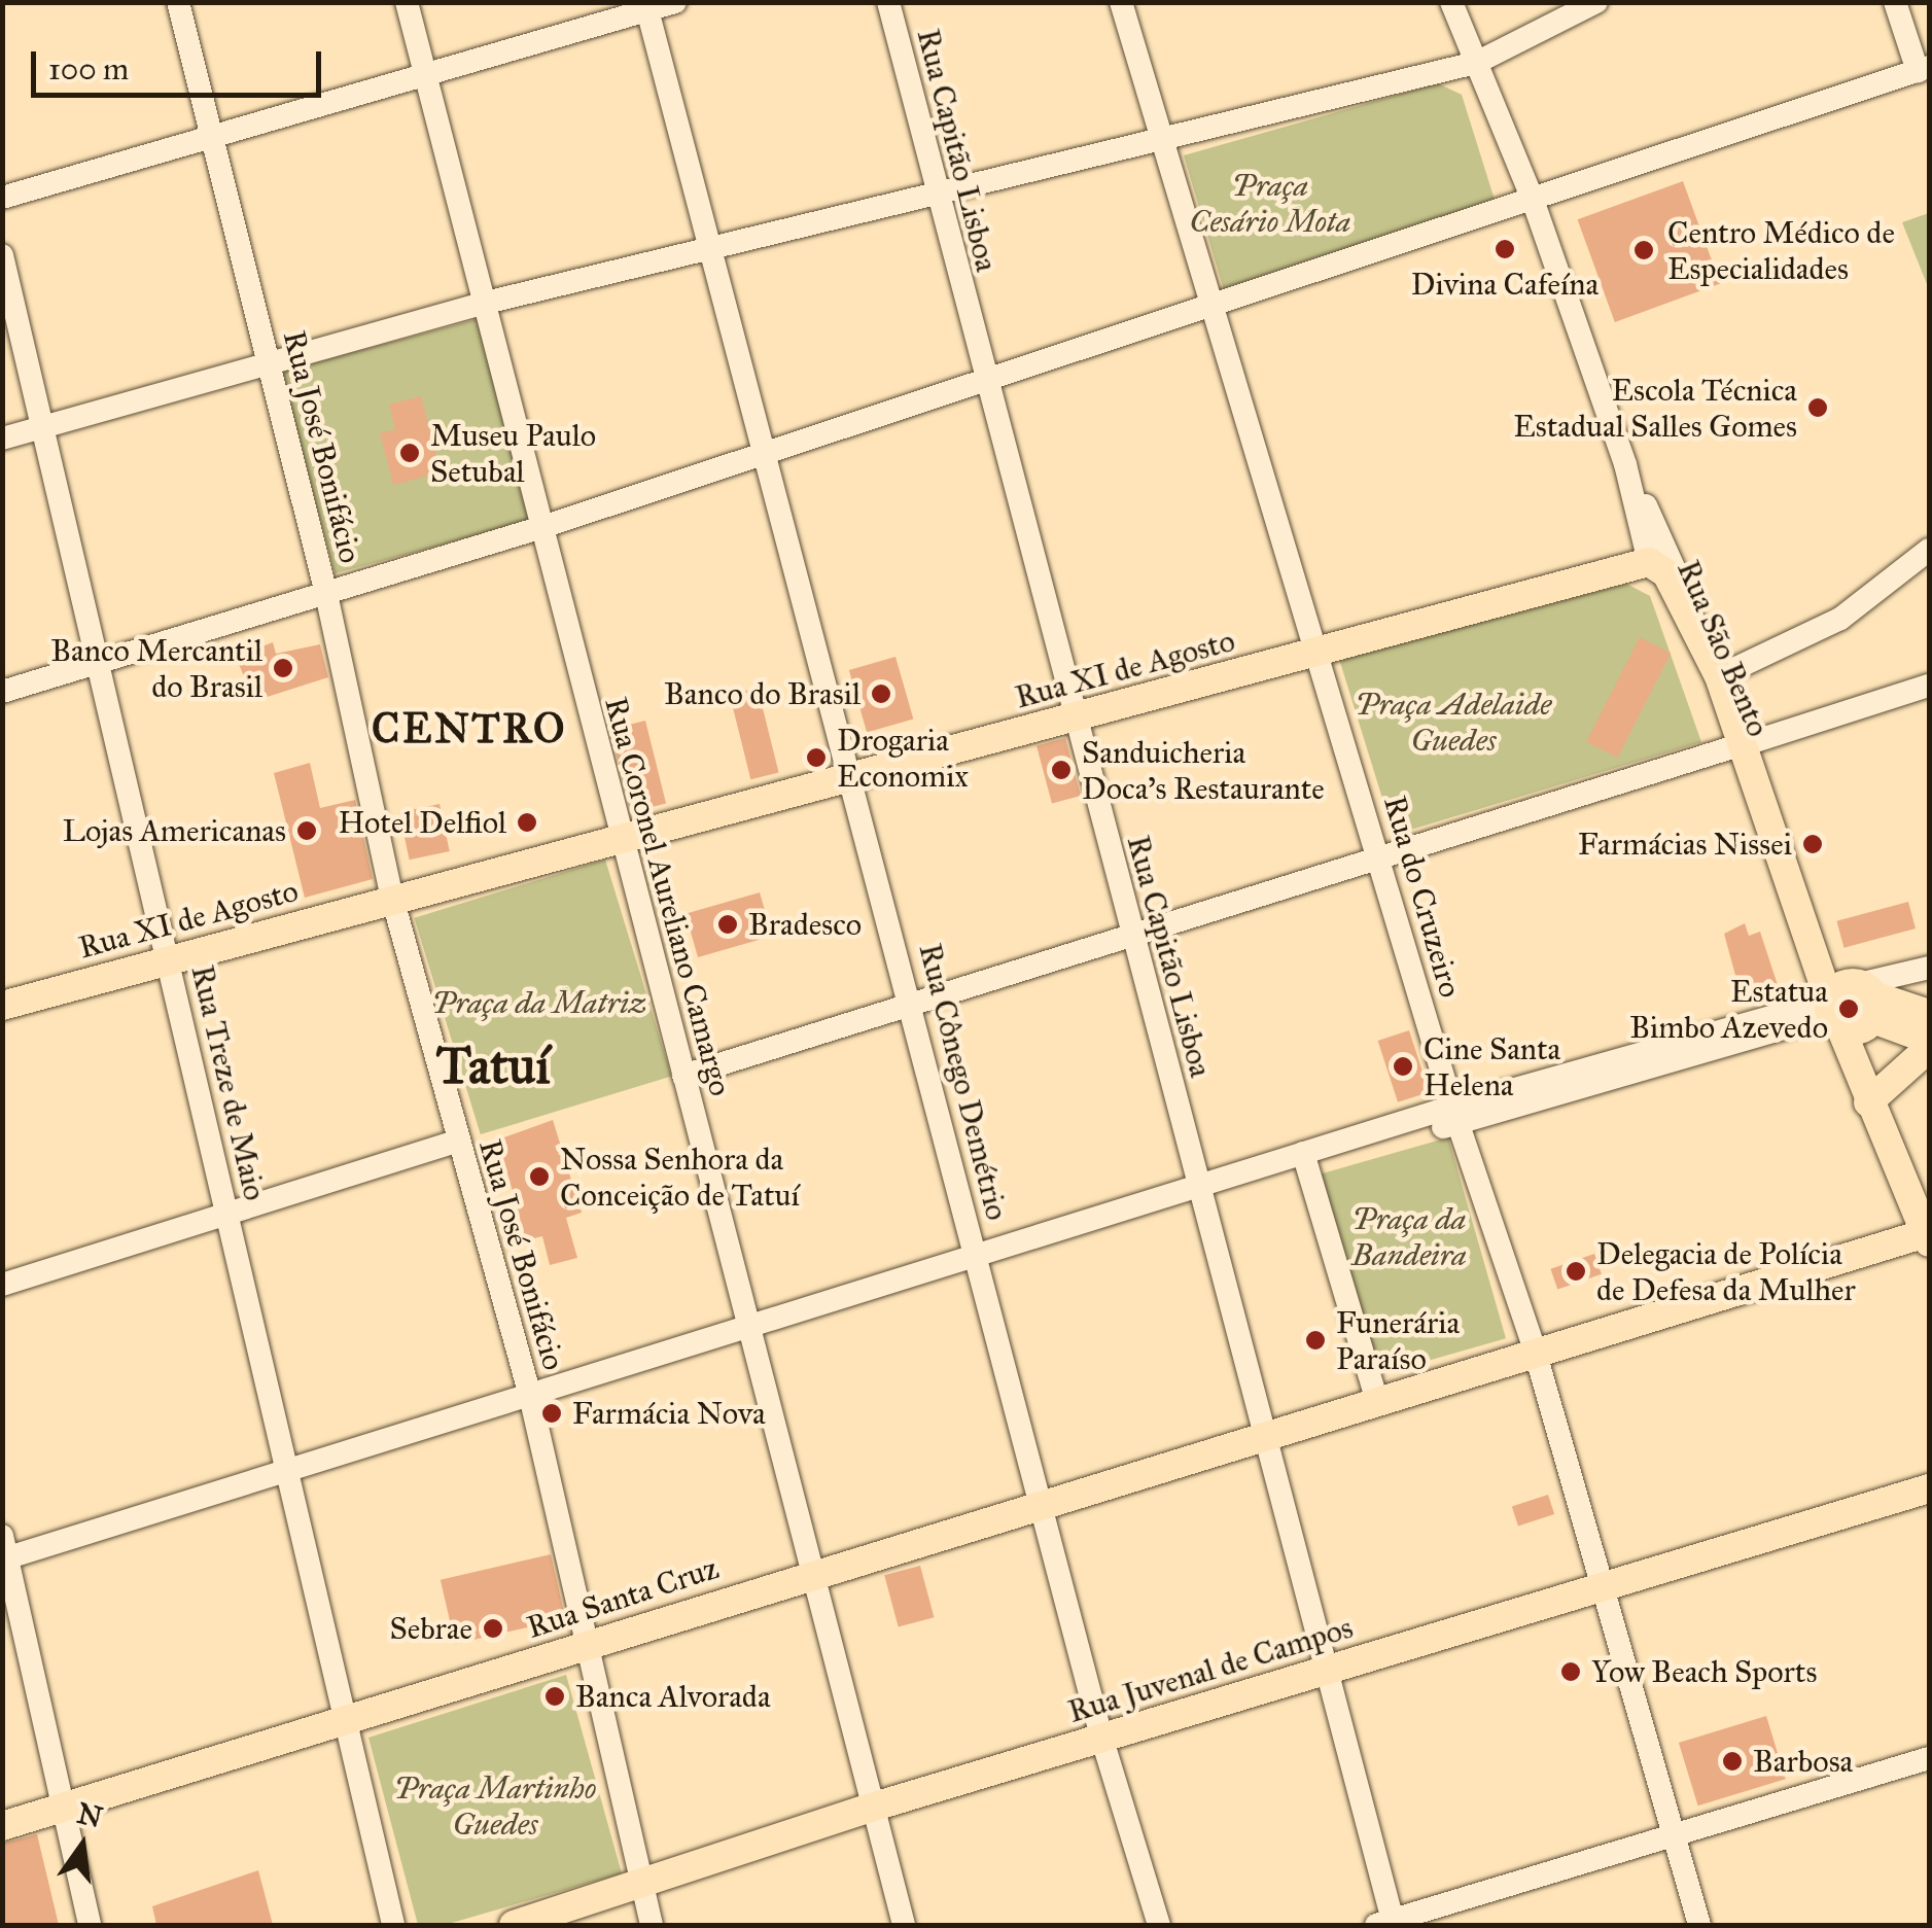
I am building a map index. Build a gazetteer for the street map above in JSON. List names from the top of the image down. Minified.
{"streets":{"main road":["Rua São Bento","Rua XI de Agosto","Rua Santa Cruz","Rua Juvenal de Campos"],"street":["Rua Capitão Lisboa","Rua José Bonifácio","Rua Coronel Aureliano Camargo","Rua do Cruzeiro","Rua Cônego Demétrio","Rua Treze de Maio"]},"crossings":[["Rua Capitão Lisboa","Rua XI de Agosto"],["Rua Capitão Lisboa","Rua Santa Cruz"],["Rua Capitão Lisboa","Rua Juvenal de Campos"],["Rua José Bonifácio","Rua XI de Agosto"],["Rua José Bonifácio","Rua Santa Cruz"],["Rua José Bonifácio","Rua Juvenal de Campos"],["Rua São Bento","Rua XI de Agosto"],["Rua São Bento","Rua Santa Cruz"],["Rua XI de Agosto","Rua Coronel Aureliano Camargo"],["Rua XI de Agosto","Rua do Cruzeiro"],["Rua XI de Agosto","Rua Cônego Demétrio"],["Rua XI de Agosto","Rua Treze de Maio"],["Rua Coronel Aureliano Camargo","Rua Santa Cruz"],["Rua Coronel Aureliano Camargo","Rua Juvenal de Campos"],["Rua do Cruzeiro","Rua Santa Cruz"],["Rua do Cruzeiro","Rua Juvenal de Campos"],["Rua Cônego Demétrio","Rua Santa Cruz"],["Rua Cônego Demétrio","Rua Juvenal de Campos"],["Rua Treze de Maio","Rua Santa Cruz"]],"districts":["CENTRO","Tatuí"],"parks":["Praça Cesário Mota","Praça Adelaide Guedes","Praça da Matriz","Praça da Bandeira","Praça Martinho Guedes"],"places":["Divina Cafeína","Centro Médico de Especialidades","Escola Técnica Estadual Salles Gomes","Museu Paulo Setubal","Banco Mercantil do Brasil","Banco do Brasil","Drogaria Economix","Sanduicheria Doca's Restaurante","Hotel Delfiol","Lojas Americanas","Farmácias Nissei","Bradesco","Estatua Bimbo Azevedo","Cine Santa Helena","Nossa Senhora da Conceição de Tatuí","Delegacia de Polícia de Defesa da Mulher","Funerária Paraíso","Farmácia Nova","Sebrae","Yow Beach Sports","Banca Alvorada","Barbosa"],"scale_bar":"100 m","north":"top"}
